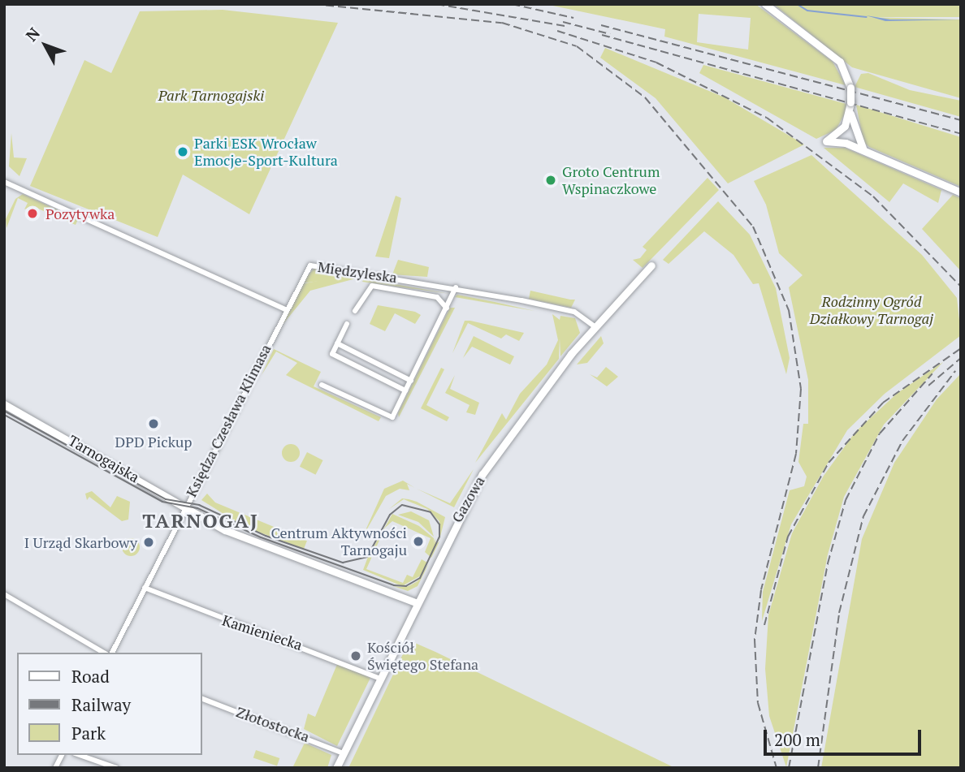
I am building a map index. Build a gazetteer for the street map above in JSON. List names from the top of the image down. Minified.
{"streets":{"street":["Międzyleska","Księdza Czesława Klimasa","Tarnogajska","Gazowa","Kamieniecka","Złotostocka"]},"crossings":[["Międzyleska","Księdza Czesława Klimasa"],["Międzyleska","Gazowa"],["Księdza Czesława Klimasa","Tarnogajska"],["Księdza Czesława Klimasa","Kamieniecka"],["Tarnogajska","Gazowa"],["Gazowa","Kamieniecka"],["Gazowa","Złotostocka"]],"districts":["TARNOGAJ"],"parks":["Park Tarnogajski","Rodzinny Ogród Działkowy Tarnogaj"],"places":["Parki ESK Wrocław Emocje-Sport-Kultura","Groto Centrum Wspinaczkowe","Pozytywka","DPD Pickup","Centrum Aktywności Tarnogaju","I Urząd Skarbowy","Kościół Świętego Stefana"],"legend":["Road","Railway","Park"],"scale_bar":"200 m","north":"top left"}
